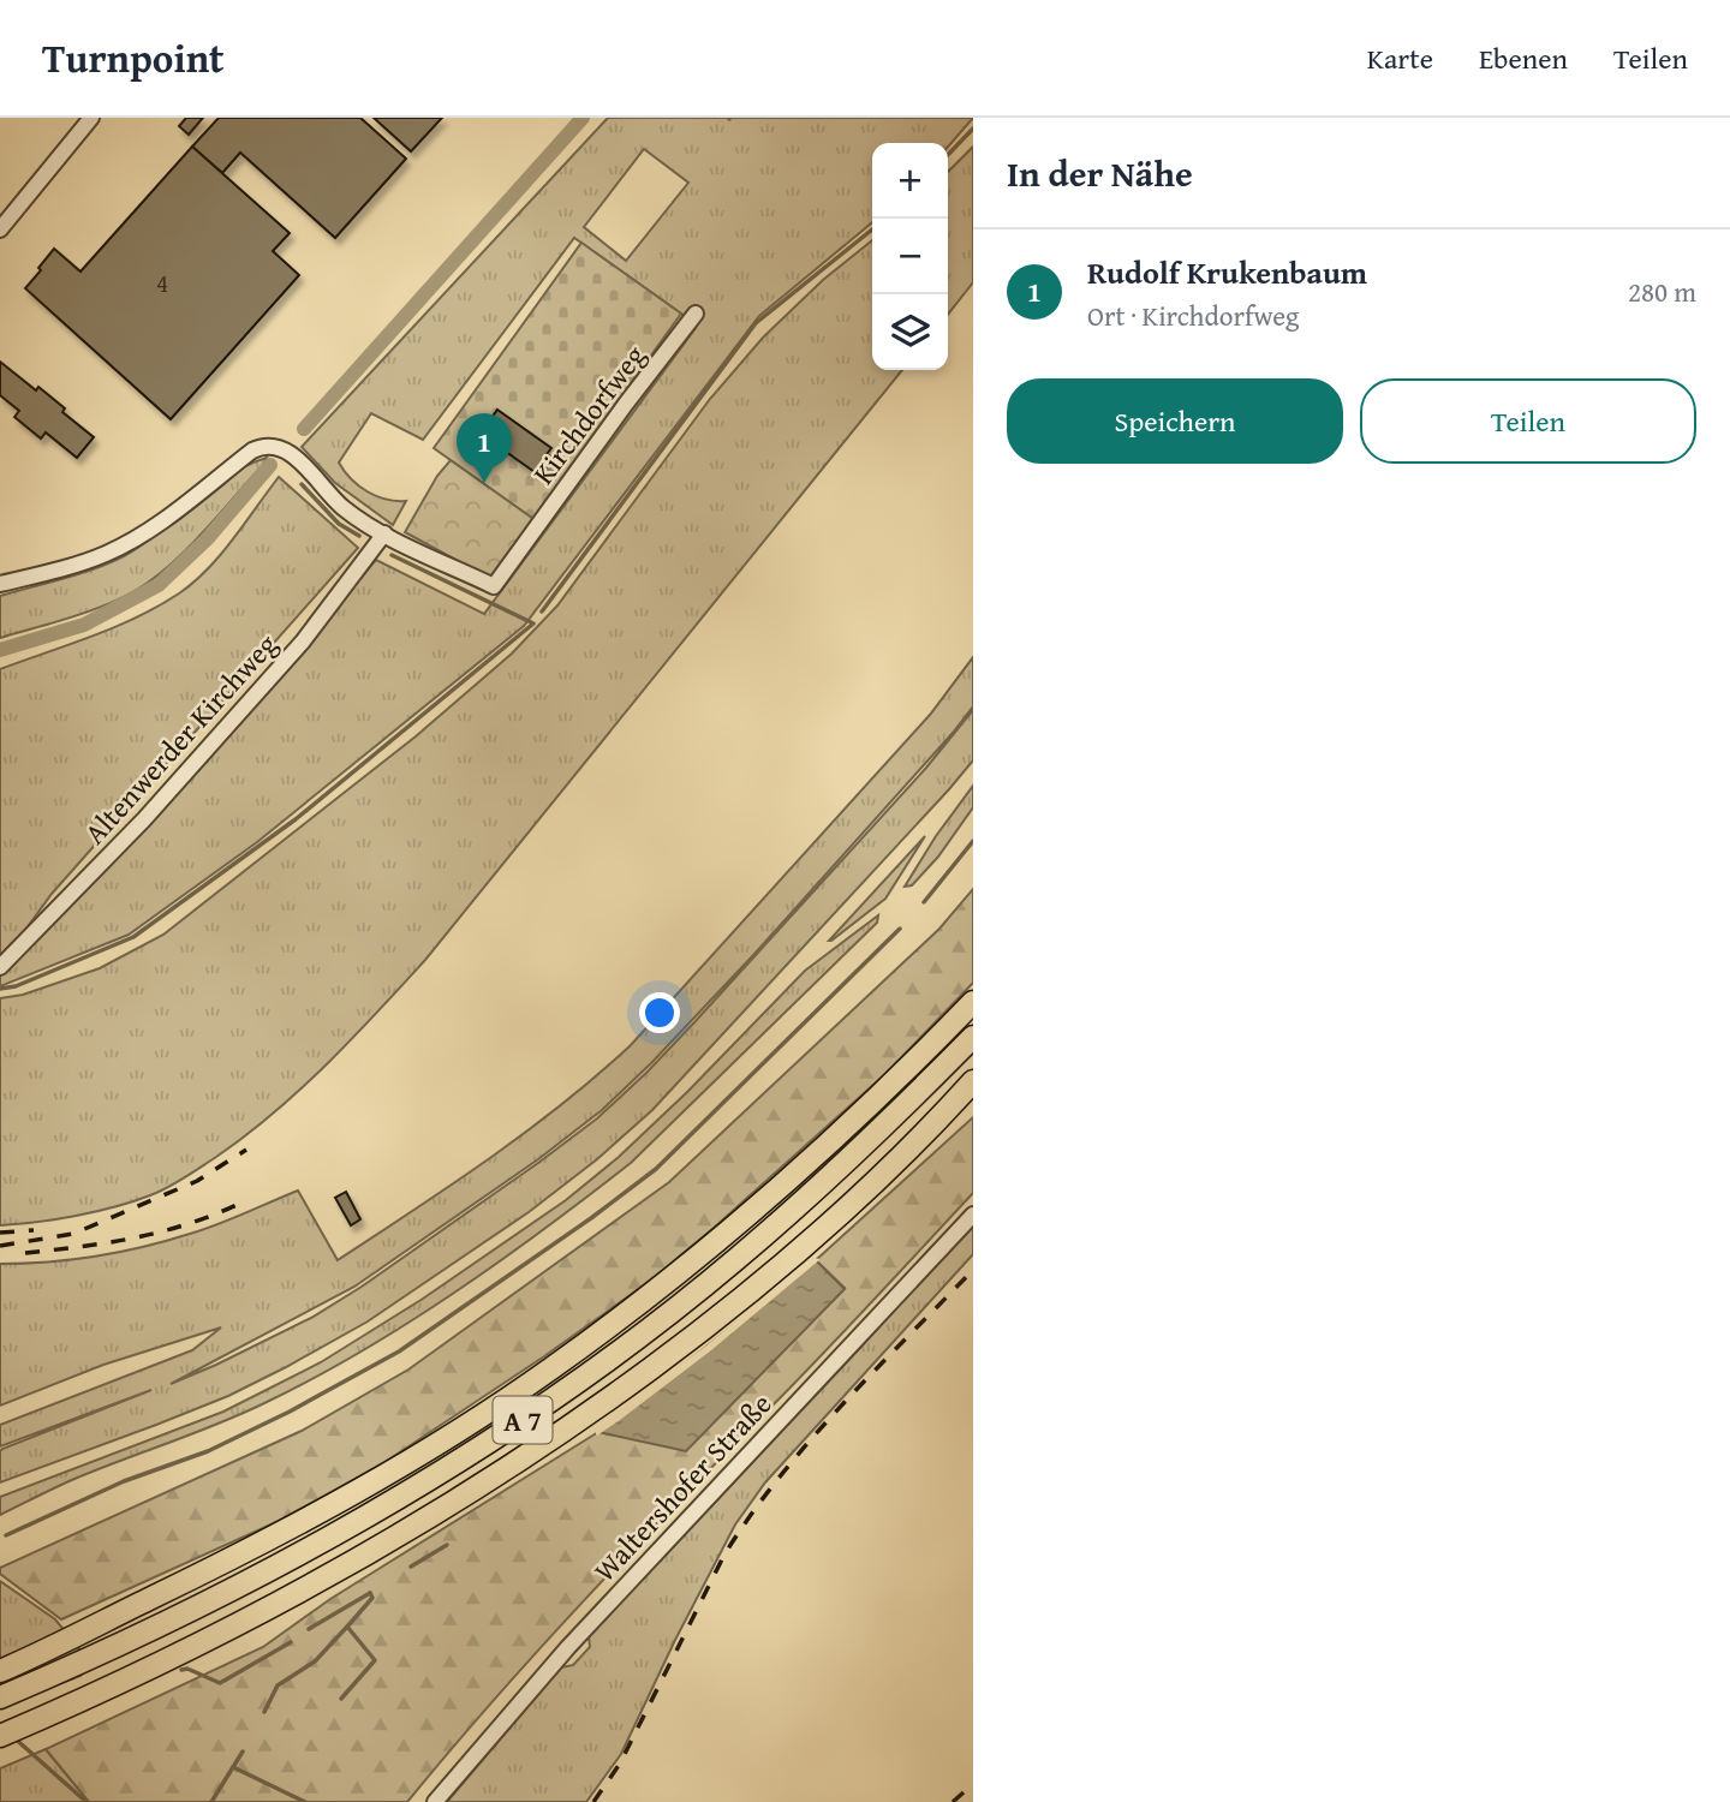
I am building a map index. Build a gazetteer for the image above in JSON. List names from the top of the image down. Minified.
{"streets":{"highway":["A 7"],"street":["Kirchdorfweg","Altenwerder Kirchweg","Waltershofer Straße"]},"crossings":[["Kirchdorfweg","Altenwerder Kirchweg"]],"house_numbers":["4"],"page":{"header":"Turnpoint","nav":["Karte","Ebenen","Teilen"],"heading":"In der Nähe","map_buttons":["+","−"],"list":[{"mark":"1","name":"Rudolf Krukenbaum","note":"Ort · Kirchdorfweg","value":"280 m"}],"buttons":["Speichern","Teilen"],"pins":"1"}}
